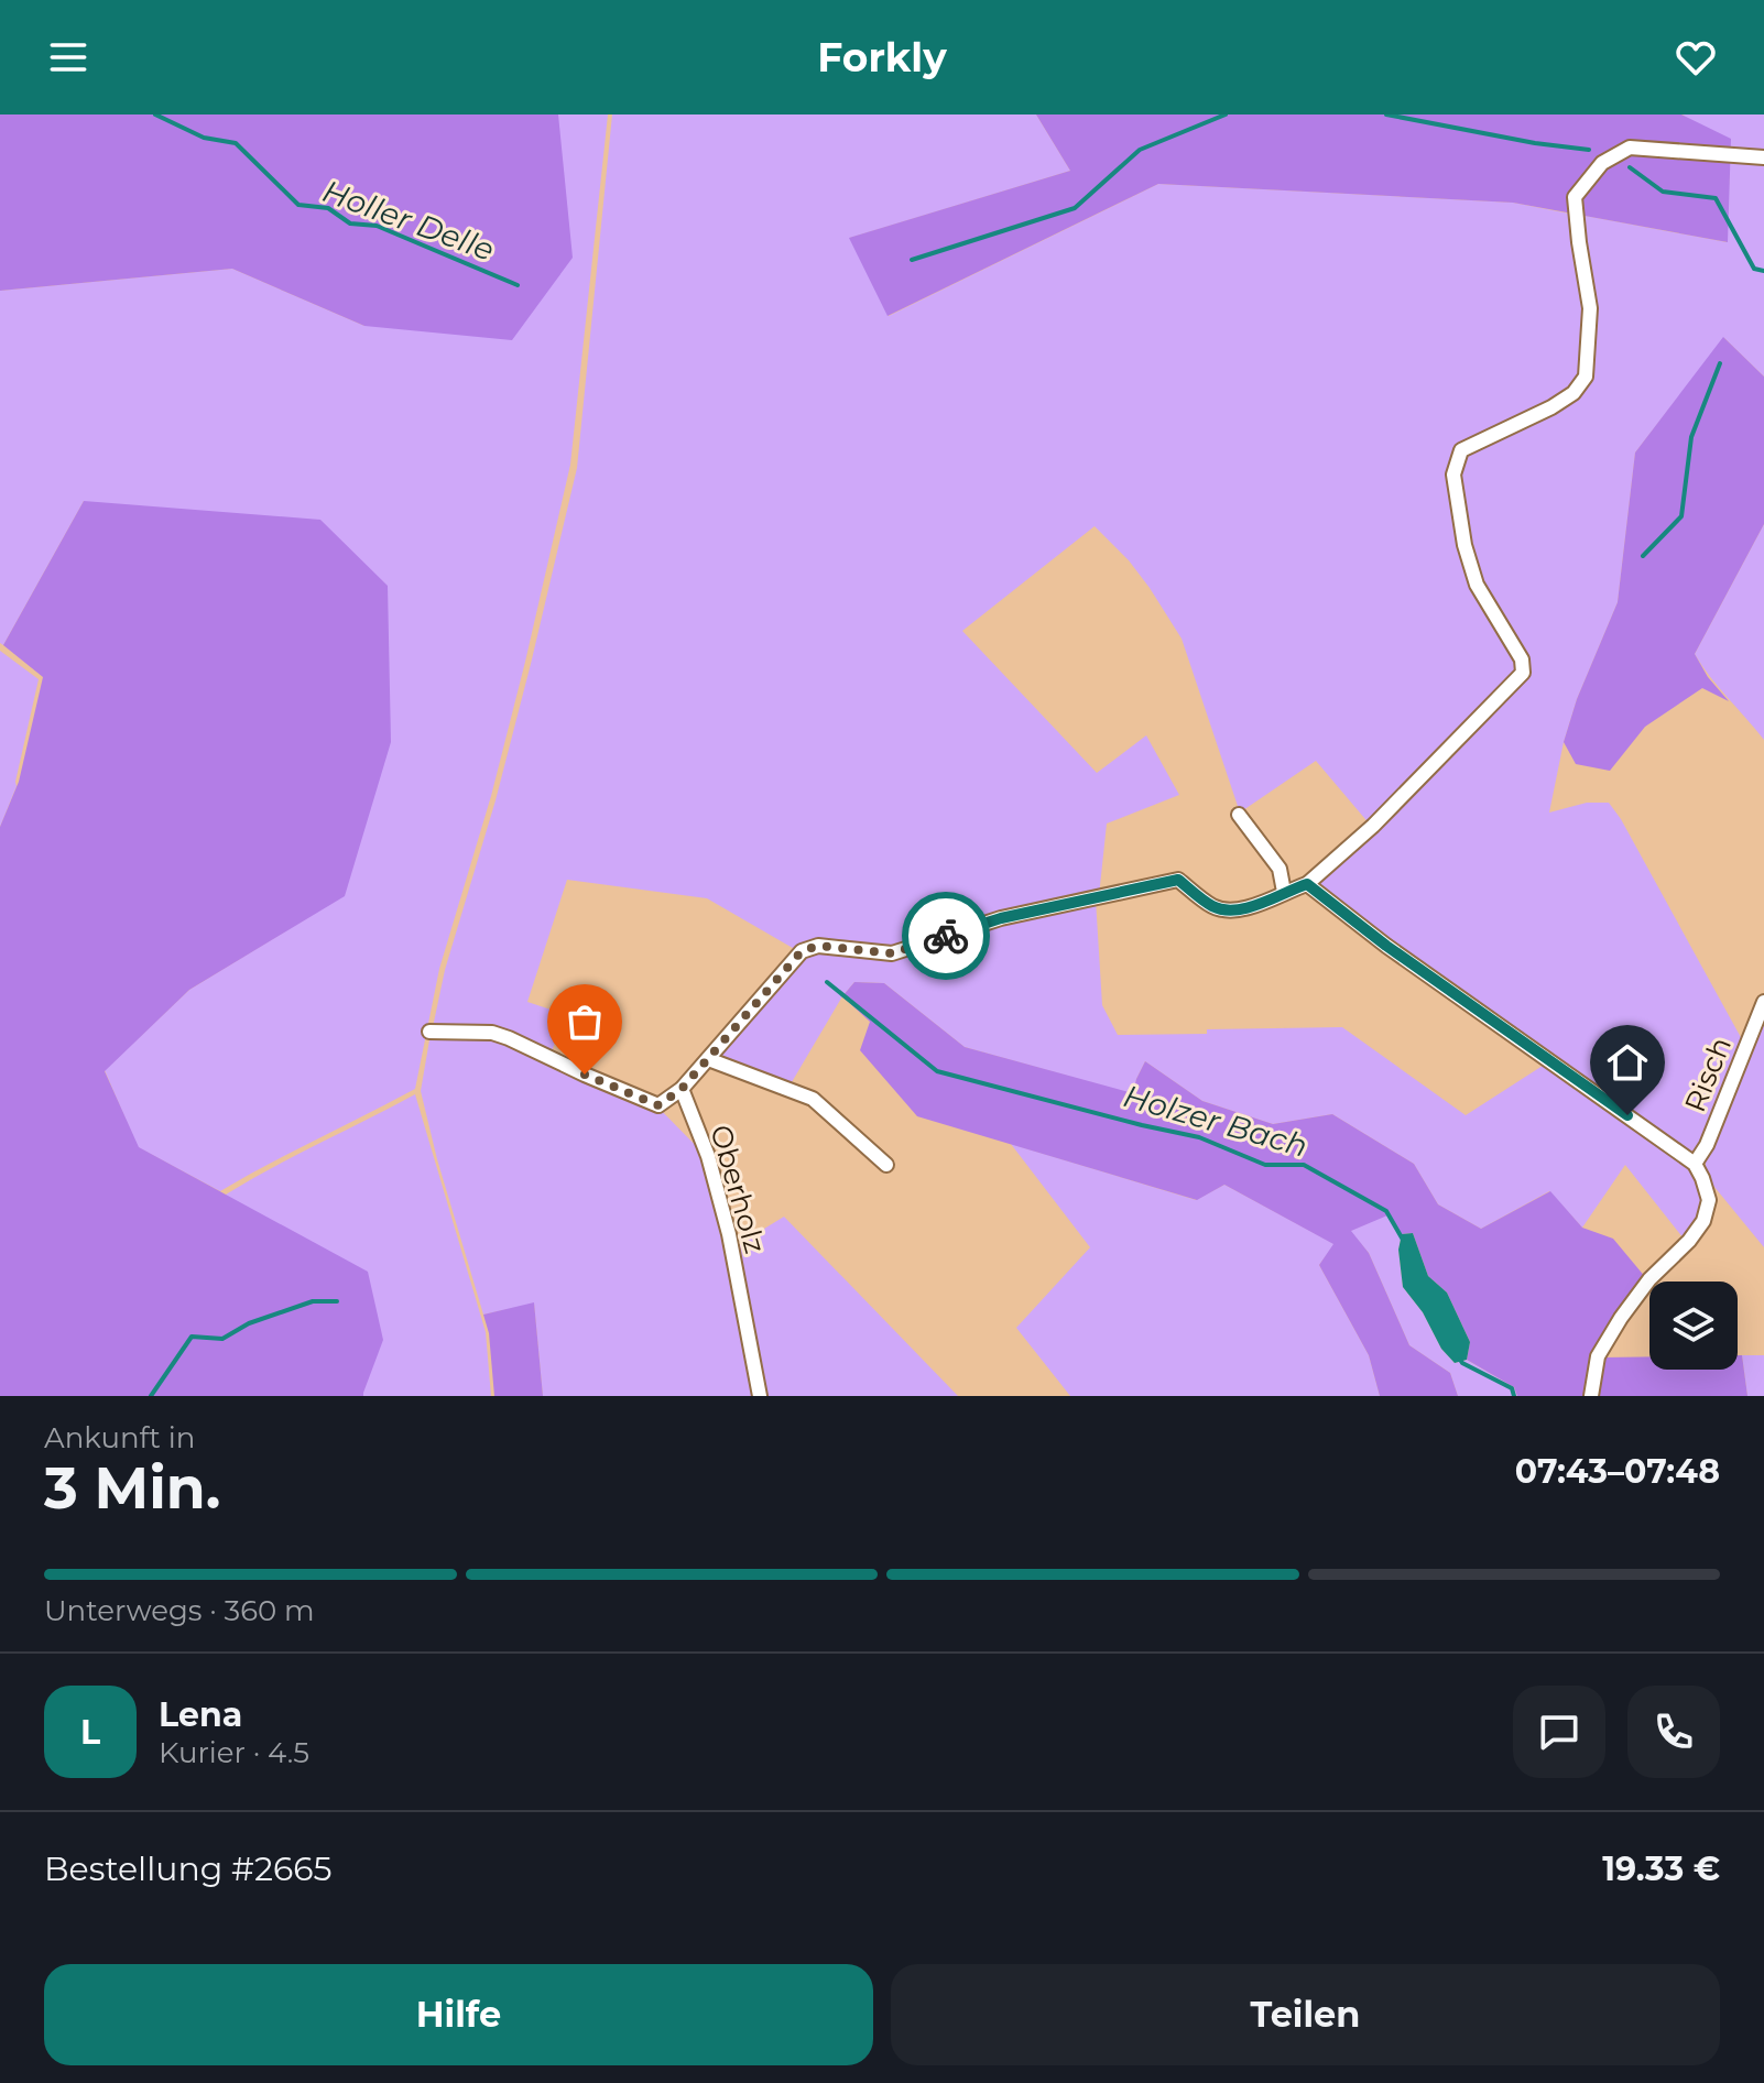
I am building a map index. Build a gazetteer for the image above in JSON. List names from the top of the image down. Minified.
{"streets":{"street":["Risch","Oberholz"]},"water":["Holler Delle","Holzer Bach"],"page":{"header":"Forkly","heading":["3 Min.","Ankunft in","07:43–07:48"],"panel":["Lena","Kurier · 4.5","Bestellung #2665","19.33 €"],"bar":"Unterwegs · 360 m","round":"L","buttons":["Hilfe","Teilen"]}}
